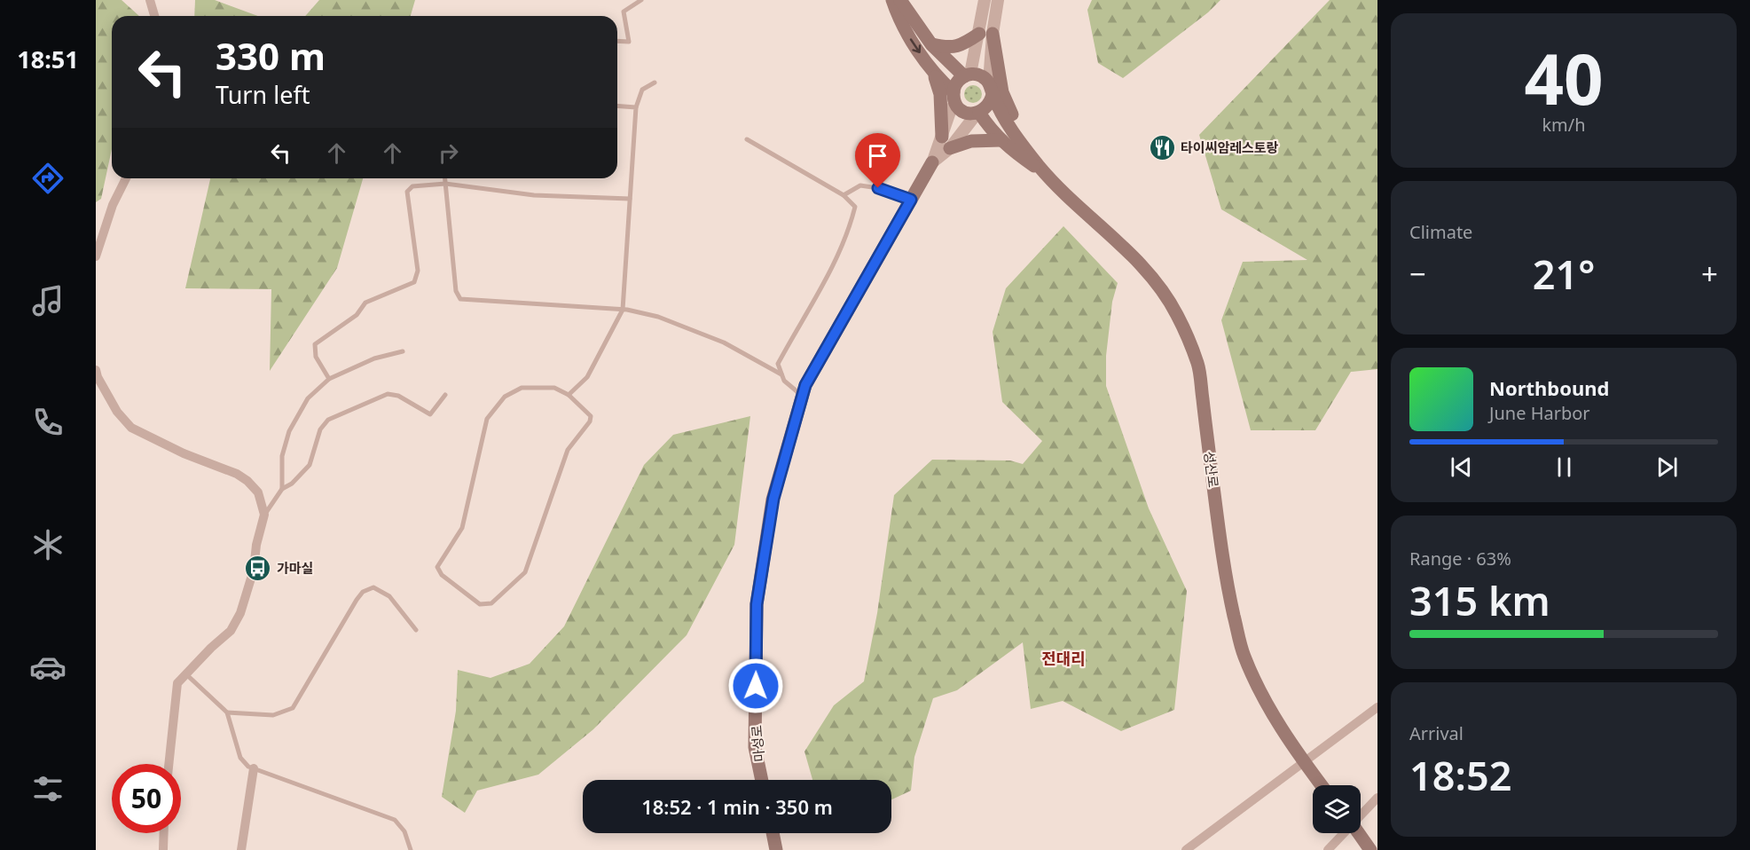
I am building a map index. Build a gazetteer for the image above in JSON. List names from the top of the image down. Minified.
{"streets":{"main road":["성산로","마성로"]},"districts":["전대리"],"places":{"restaurant":["타이씨암레스토랑"],"bus stop":["가마실"]},"page":{"tabs":"18:51","tile":[["40","km/h"],"Climate",["Range · 63%","315 km"],["Arrival","18:52"]],"turn":["330 m","Turn left"],"heat":["−","21°","+"],"song":["Northbound","June Harbor"],"limit":"50","trip":"18:52 · 1 min · 350 m"}}
